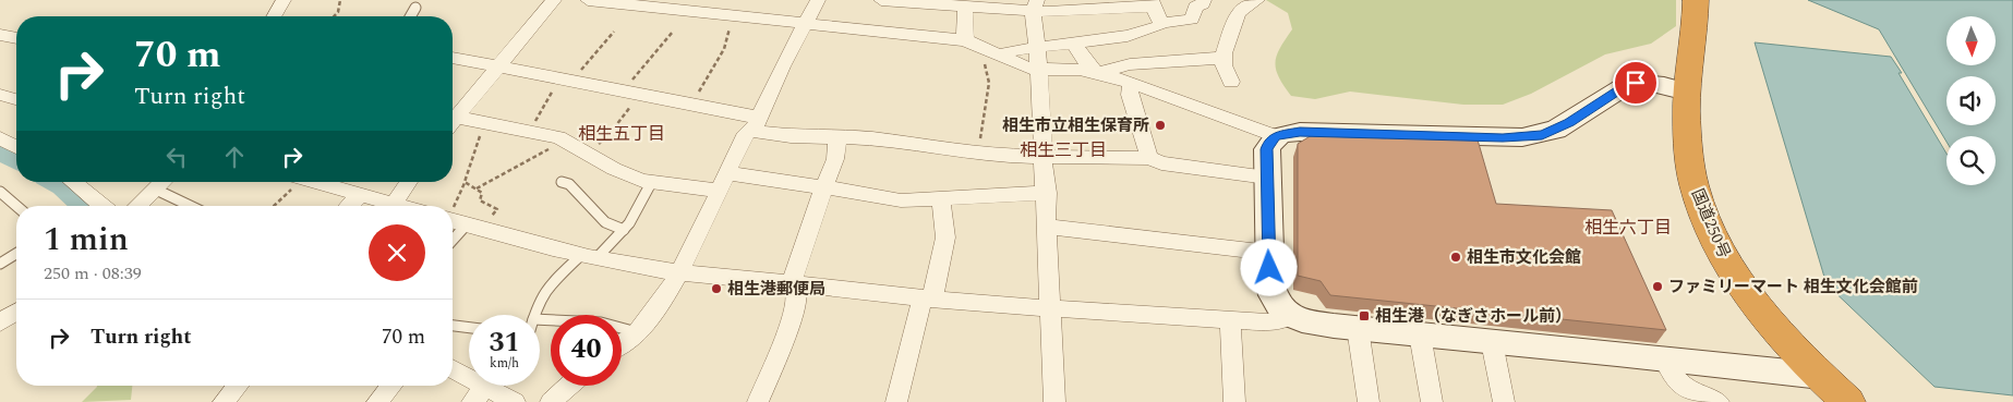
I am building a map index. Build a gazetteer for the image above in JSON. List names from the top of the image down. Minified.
{"streets":{"highway":["国道250号"]},"districts":["相生五丁目","相生三丁目","相生六丁目"],"places":{"other":["相生市立相生保育所","相生市文化会館","ファミリーマート 相生文化会館前","相生港郵便局"],"transit":["相生港（なぎさホール前）"]},"north":"bottom","page":{"turn":["70 m","Turn right"],"heading":["1 min","250 m · 08:39"],"list":[{"name":"Turn right","value":"70 m"}],"speed":"31 km/h","limit":"40"}}
